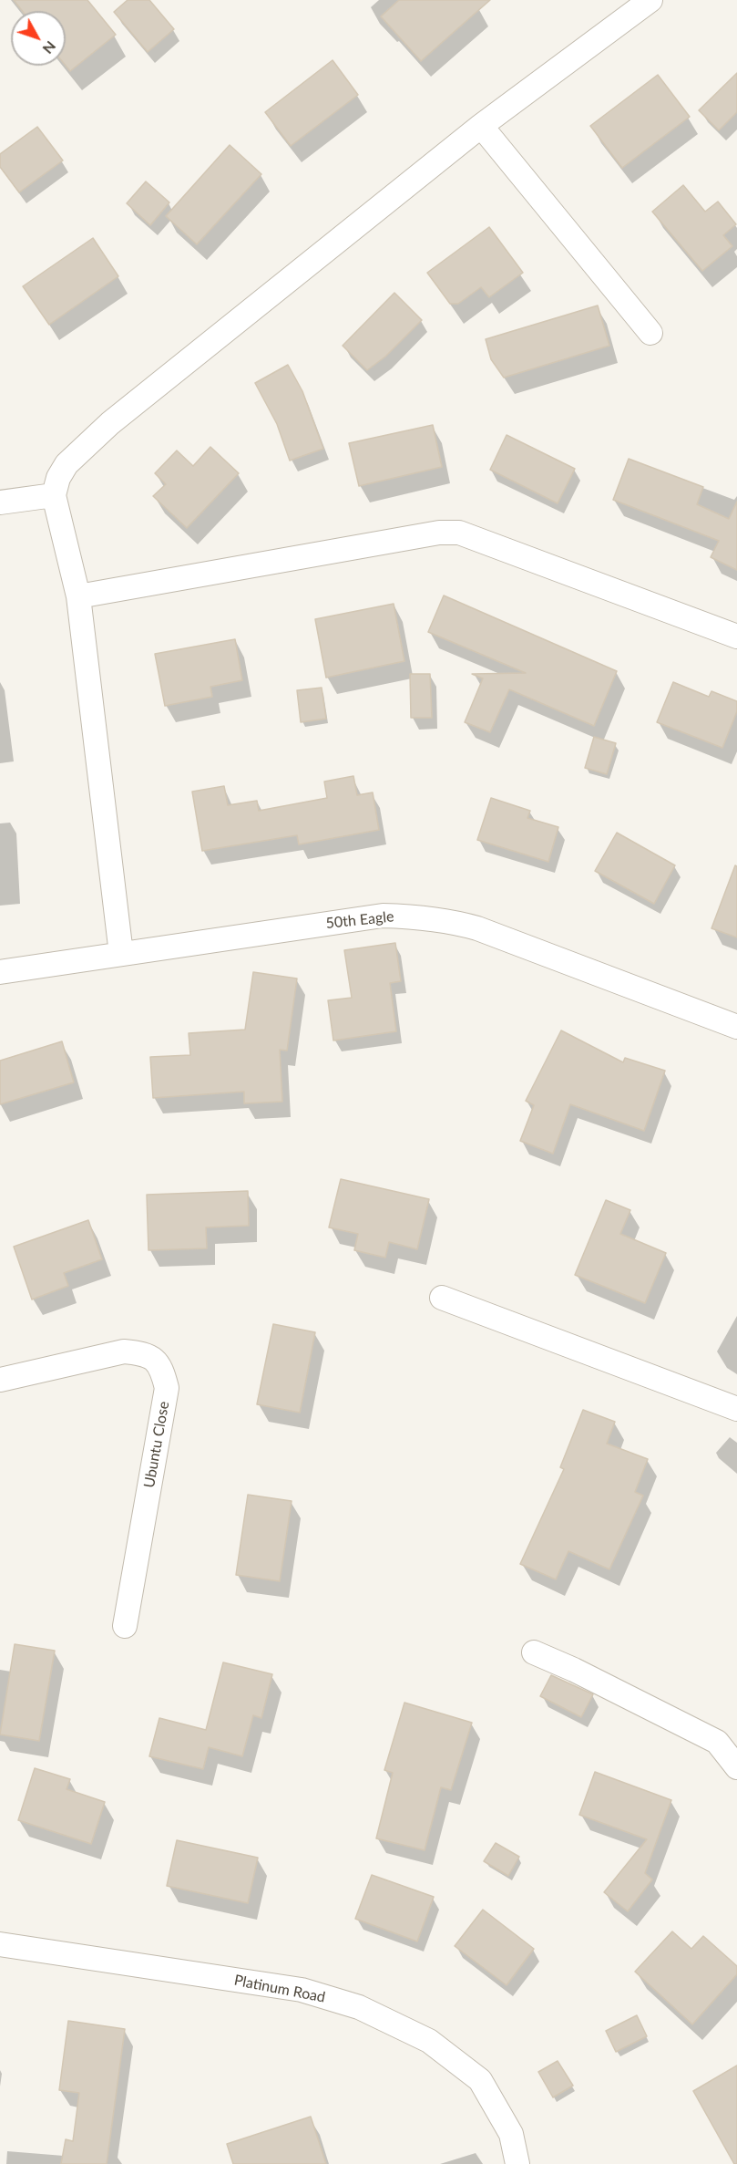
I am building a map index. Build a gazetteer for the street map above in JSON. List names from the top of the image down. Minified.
{"streets":{"street":["50th Eagle","Ubuntu Close","Platinum Road"]},"north":"bottom right"}
